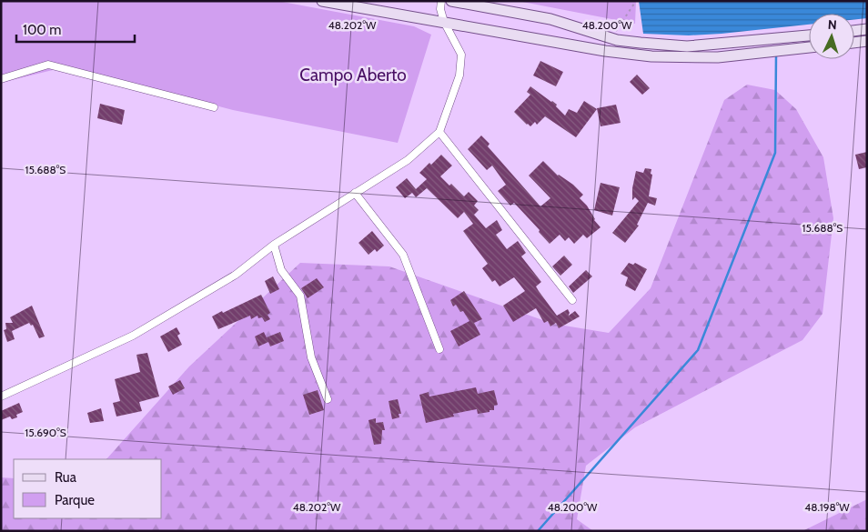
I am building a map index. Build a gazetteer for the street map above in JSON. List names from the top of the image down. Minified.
{"parks":["Campo Aberto"],"legend":["Rua","Parque"],"scale_bar":"100 m","north":"top","coordinates":["48.202°W","48.200°W","15.688°S","15.690°S","48.198°W"]}
